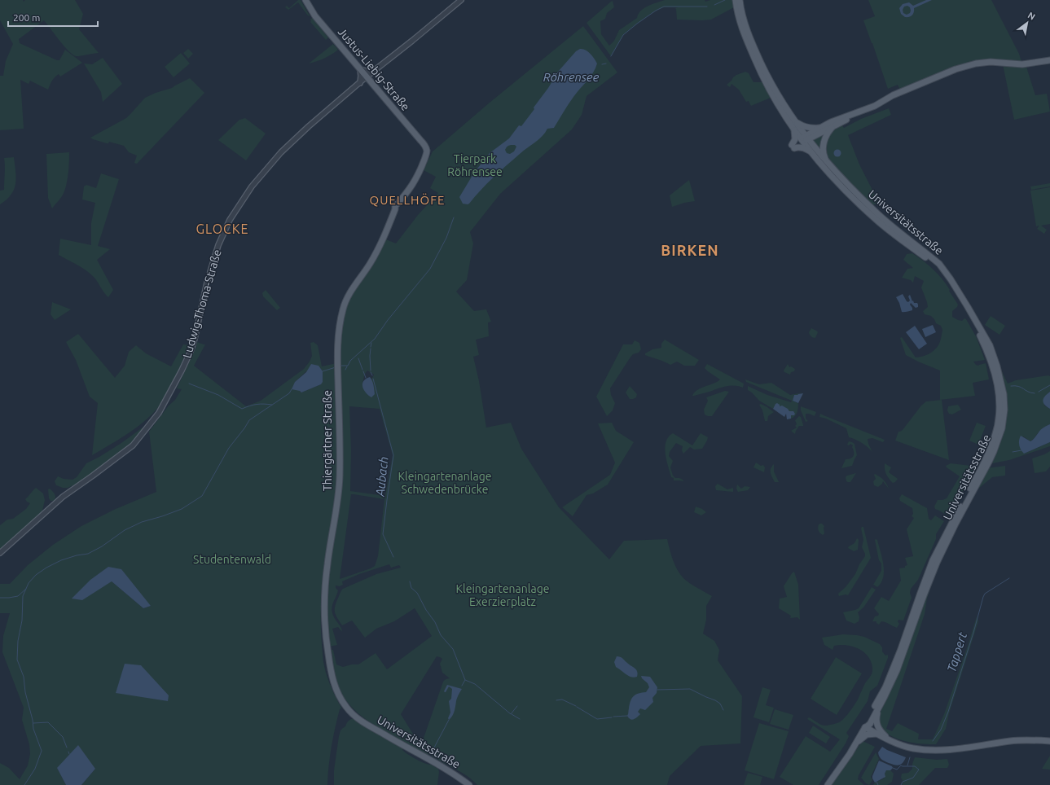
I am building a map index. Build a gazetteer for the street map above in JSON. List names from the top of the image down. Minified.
{"streets":{"main road":["Justus-Liebig-Straße","Universitätsstraße","Thiergärtner Straße"],"street":["Ludwig-Thoma-Straße"]},"crossings":[["Justus-Liebig-Straße","Ludwig-Thoma-Straße"],["Justus-Liebig-Straße","Thiergärtner Straße"],["Universitätsstraße","Thiergärtner Straße"]],"districts":["QUELLHÖFE","GLOCKE","BIRKEN"],"water":["Röhrensee","Aubach","Tappert"],"parks":["Tierpark Röhrensee","Kleingartenanlage Schwedenbrücke","Studentenwald","Kleingartenanlage Exerzierplatz"],"scale_bar":"200 m","north":"top right"}
